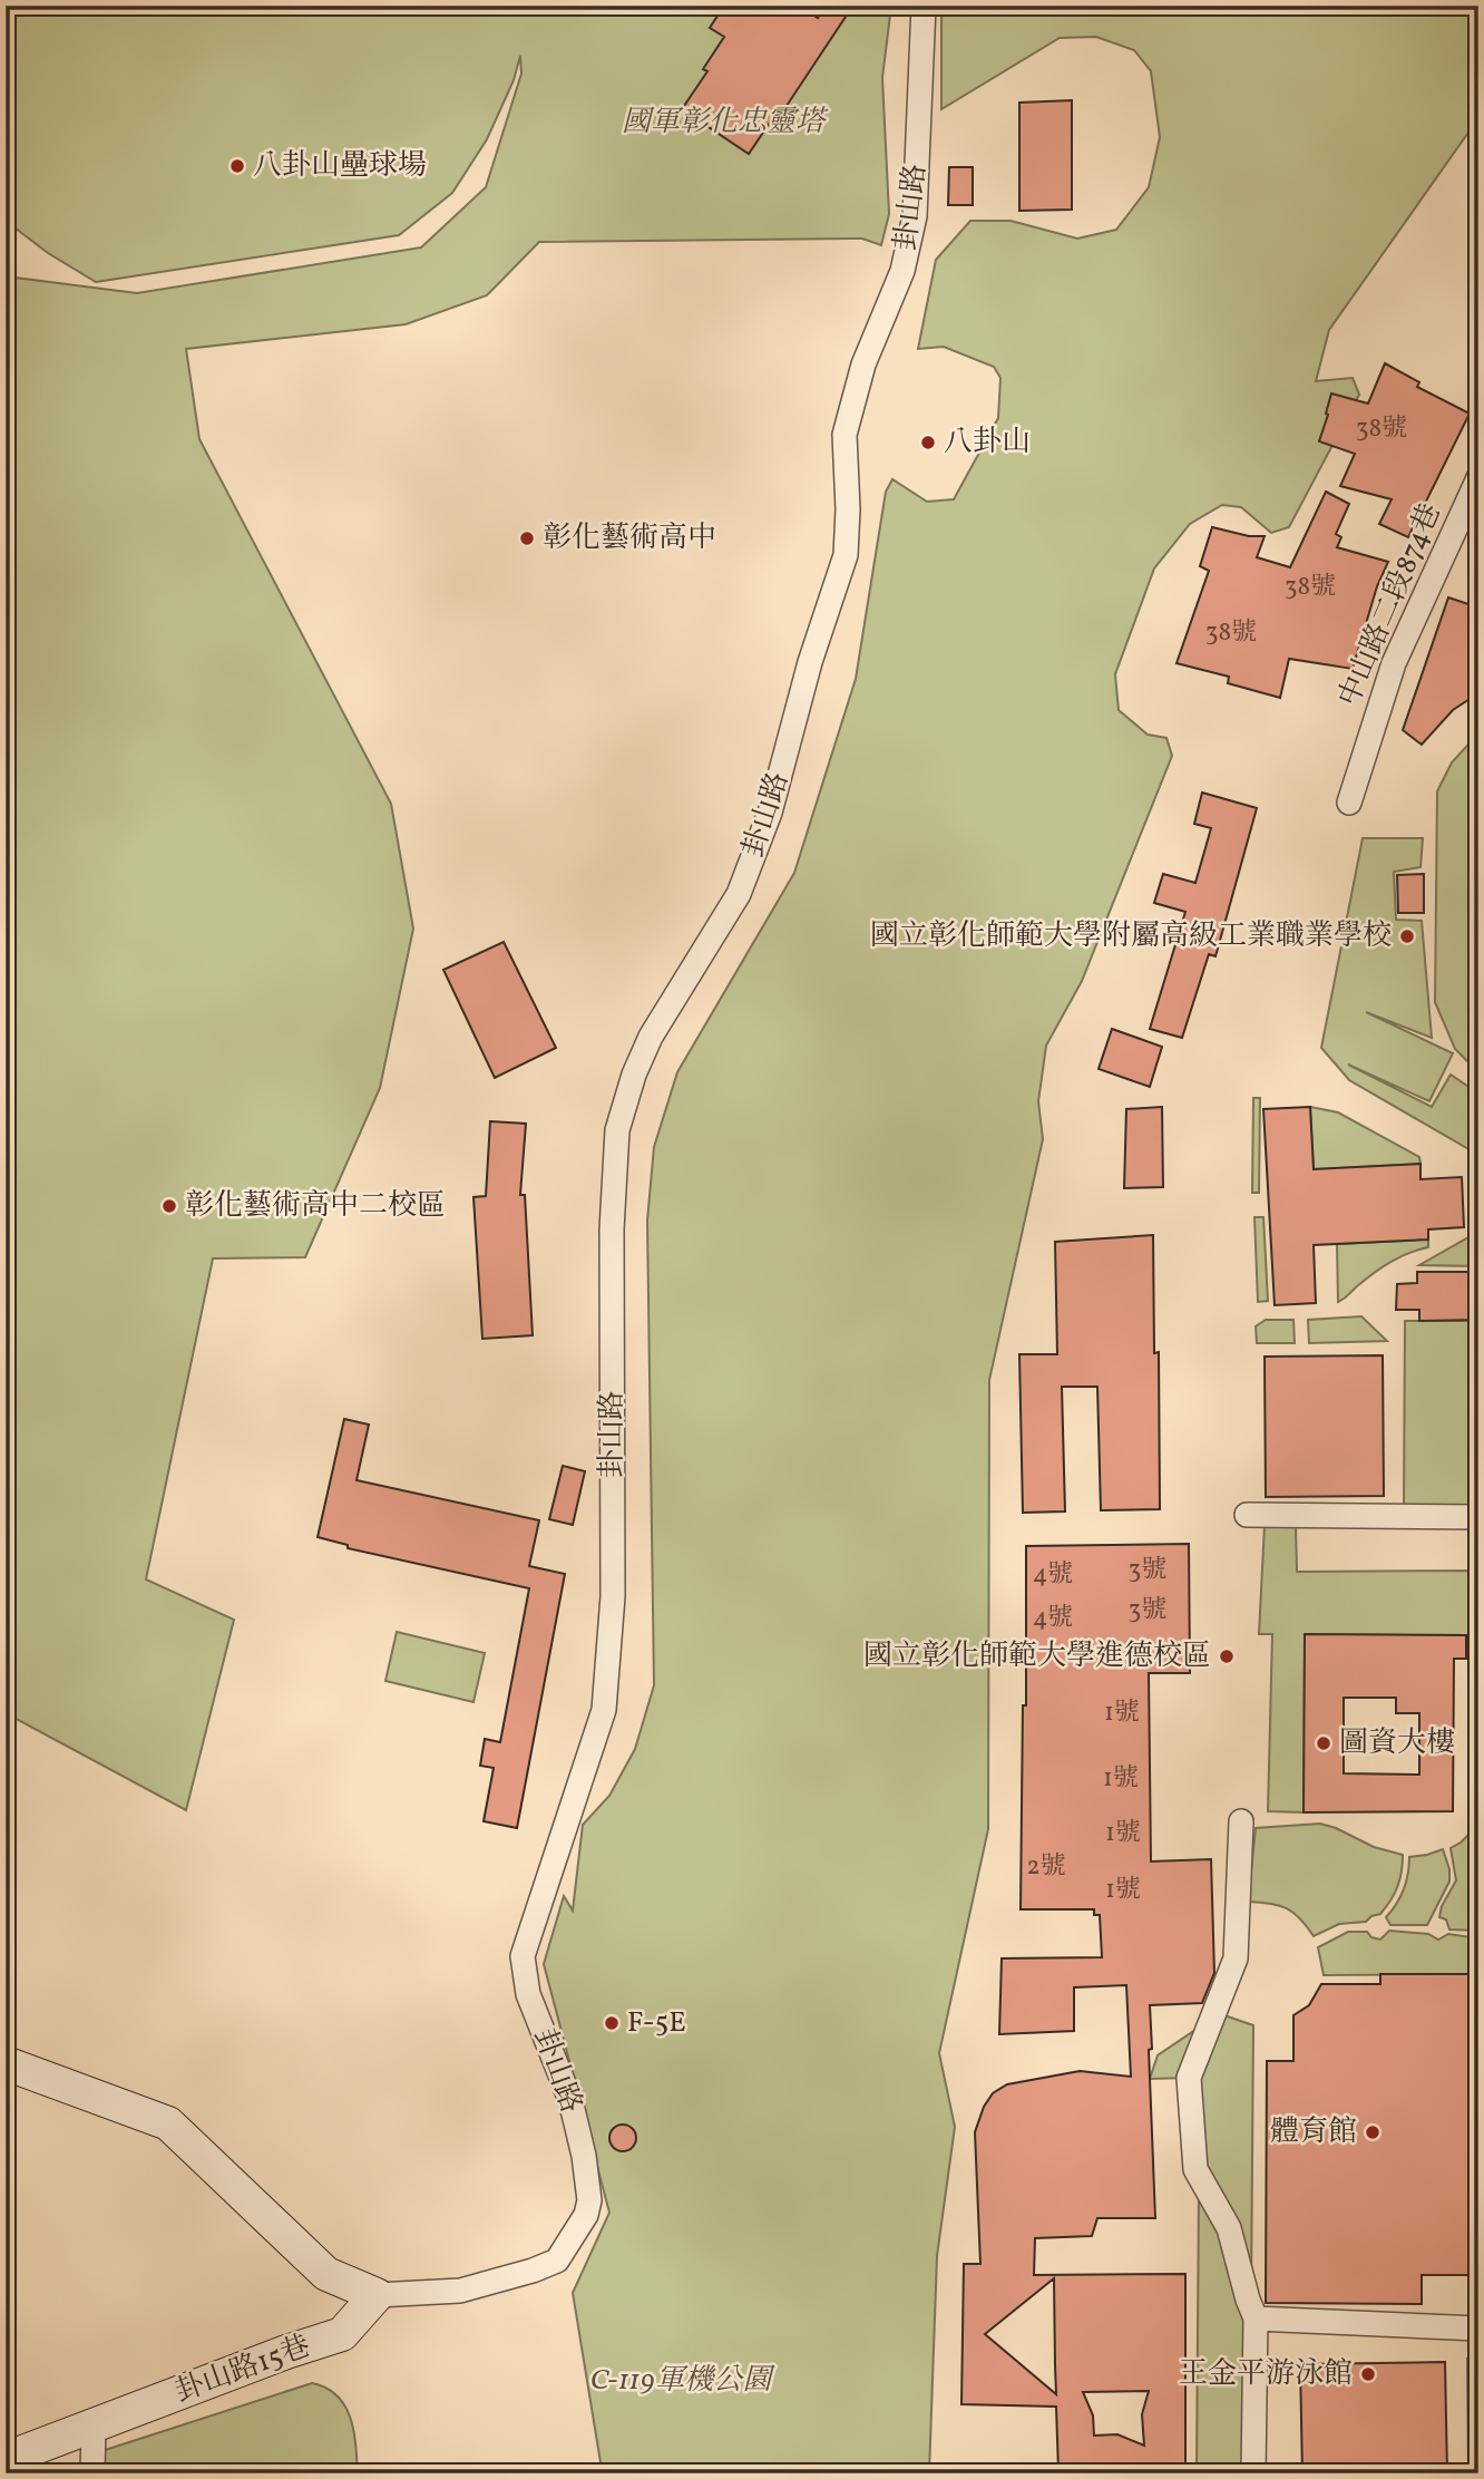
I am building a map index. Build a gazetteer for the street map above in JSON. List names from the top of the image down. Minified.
{"streets":{"street":["卦山路","中山路二段874巷","卦山路15巷"]},"crossings":[["卦山路","卦山路15巷"]],"parks":["國軍彰化忠靈塔","C-119軍機公園"],"places":["八卦山壘球場","八卦山","彰化藝術高中","國立彰化師範大學附屬高級工業職業學校","彰化藝術高中二校區","國立彰化師範大學進德校區","圖資大樓","F-5E","體育館","王金平游泳館"],"house_numbers":["38號","38號","38號","3號","4號","3號","4號","1號","1號","1號","2號","1號"]}
